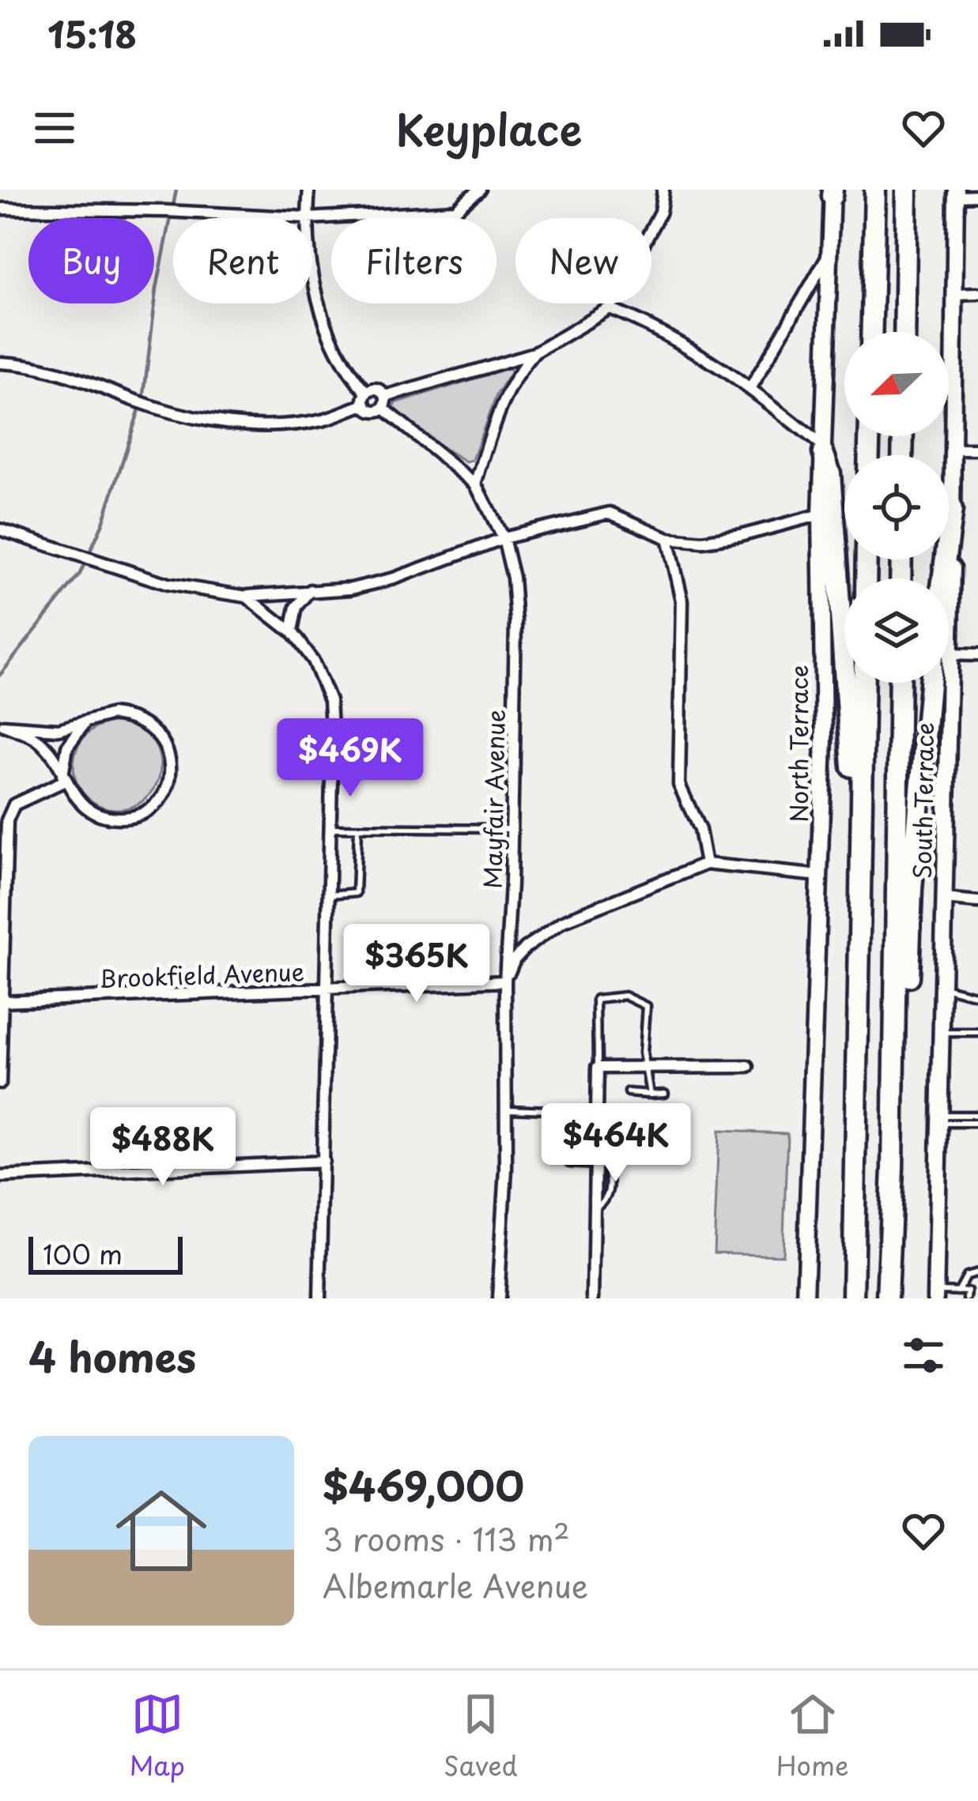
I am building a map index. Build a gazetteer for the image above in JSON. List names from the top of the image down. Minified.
{"streets":{"street":["North Terrace","Mayfair Avenue","South Terrace","Brookfield Avenue"]},"crossings":[["Mayfair Avenue","Brookfield Avenue"]],"scale_bar":"100 m","north":"bottom left","page":{"status":"15:18","header":"Keyplace","chip":["Buy","Rent","Filters","New"],"price":["$469K","$365K","$464K","$488K"],"scale":"100 m","heading":"4 homes","list":[{"name":"$469,000","note":"3 rooms · 113 m² · Albemarle Avenue"}],"tabs":["Map","Saved","Home"]}}
